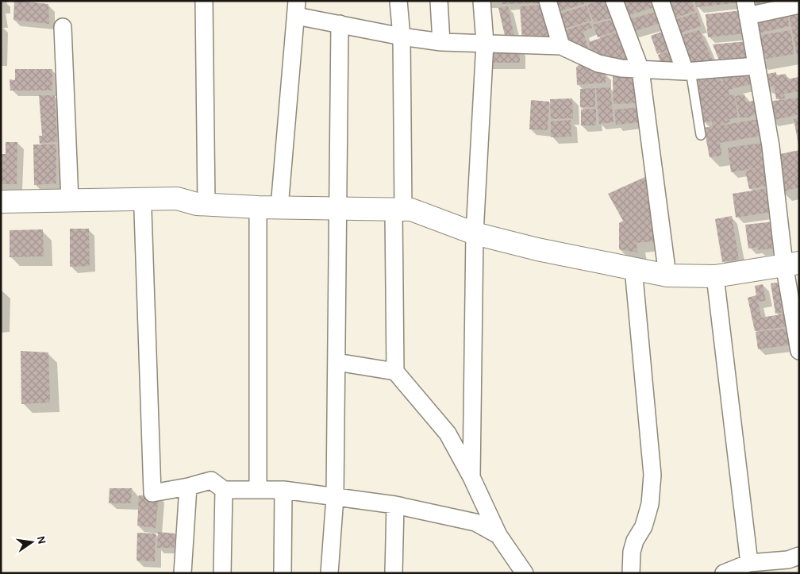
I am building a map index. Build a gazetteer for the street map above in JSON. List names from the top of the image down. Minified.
{"north":"right"}
